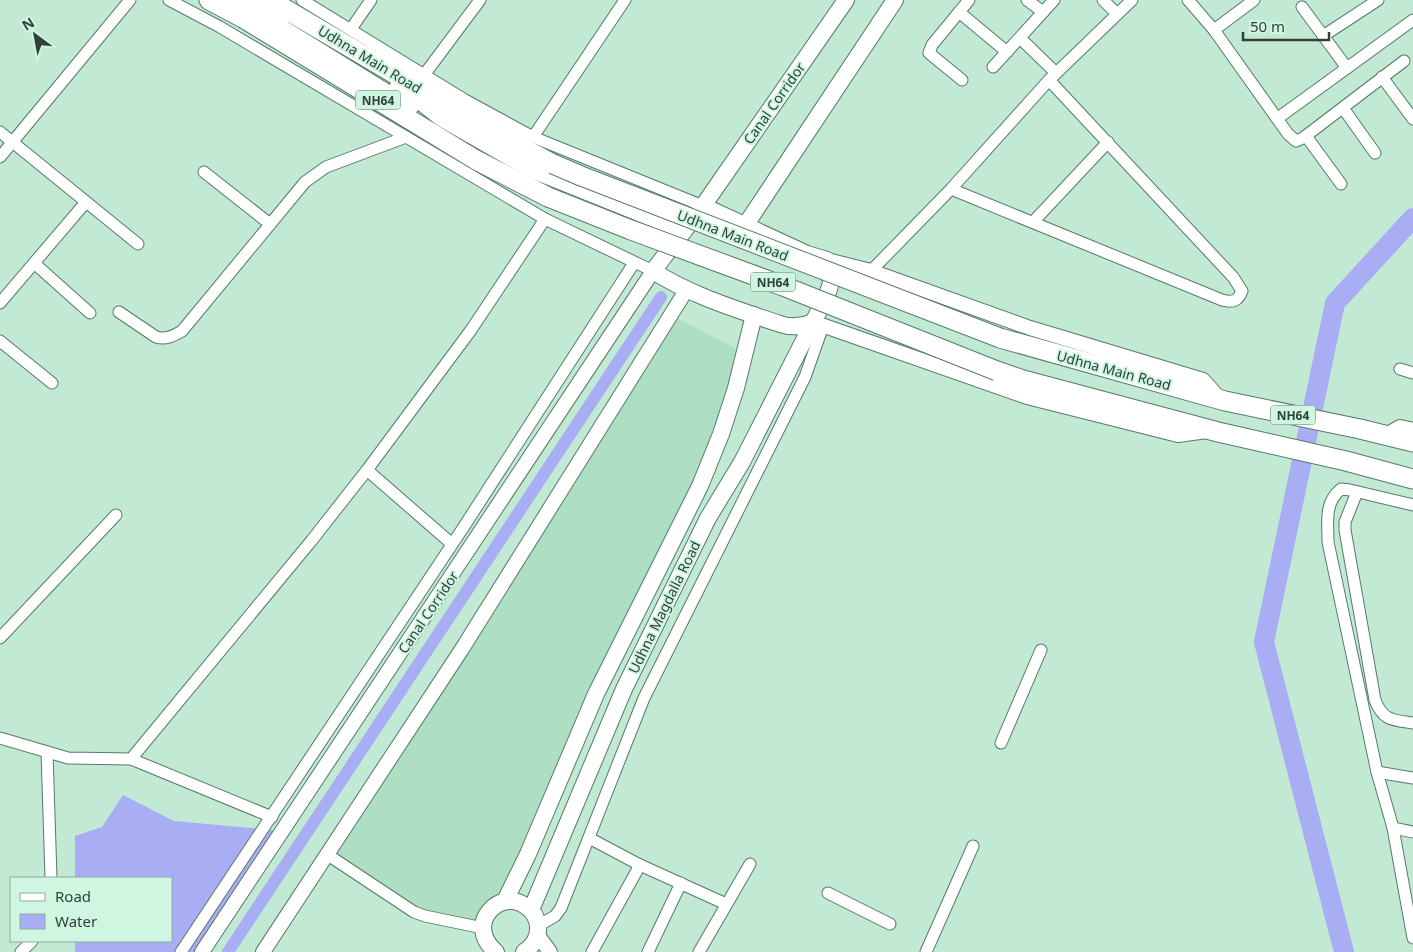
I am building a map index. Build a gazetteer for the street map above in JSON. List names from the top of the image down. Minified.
{"streets":{"highway":["Udhna Main Road","NH64"],"main road":["Canal Corridor","Udhna Magdalla Road"]},"crossings":[["Udhna Main Road","NH64"]],"legend":["Road","Water"],"scale_bar":"50 m","north":"top left"}
